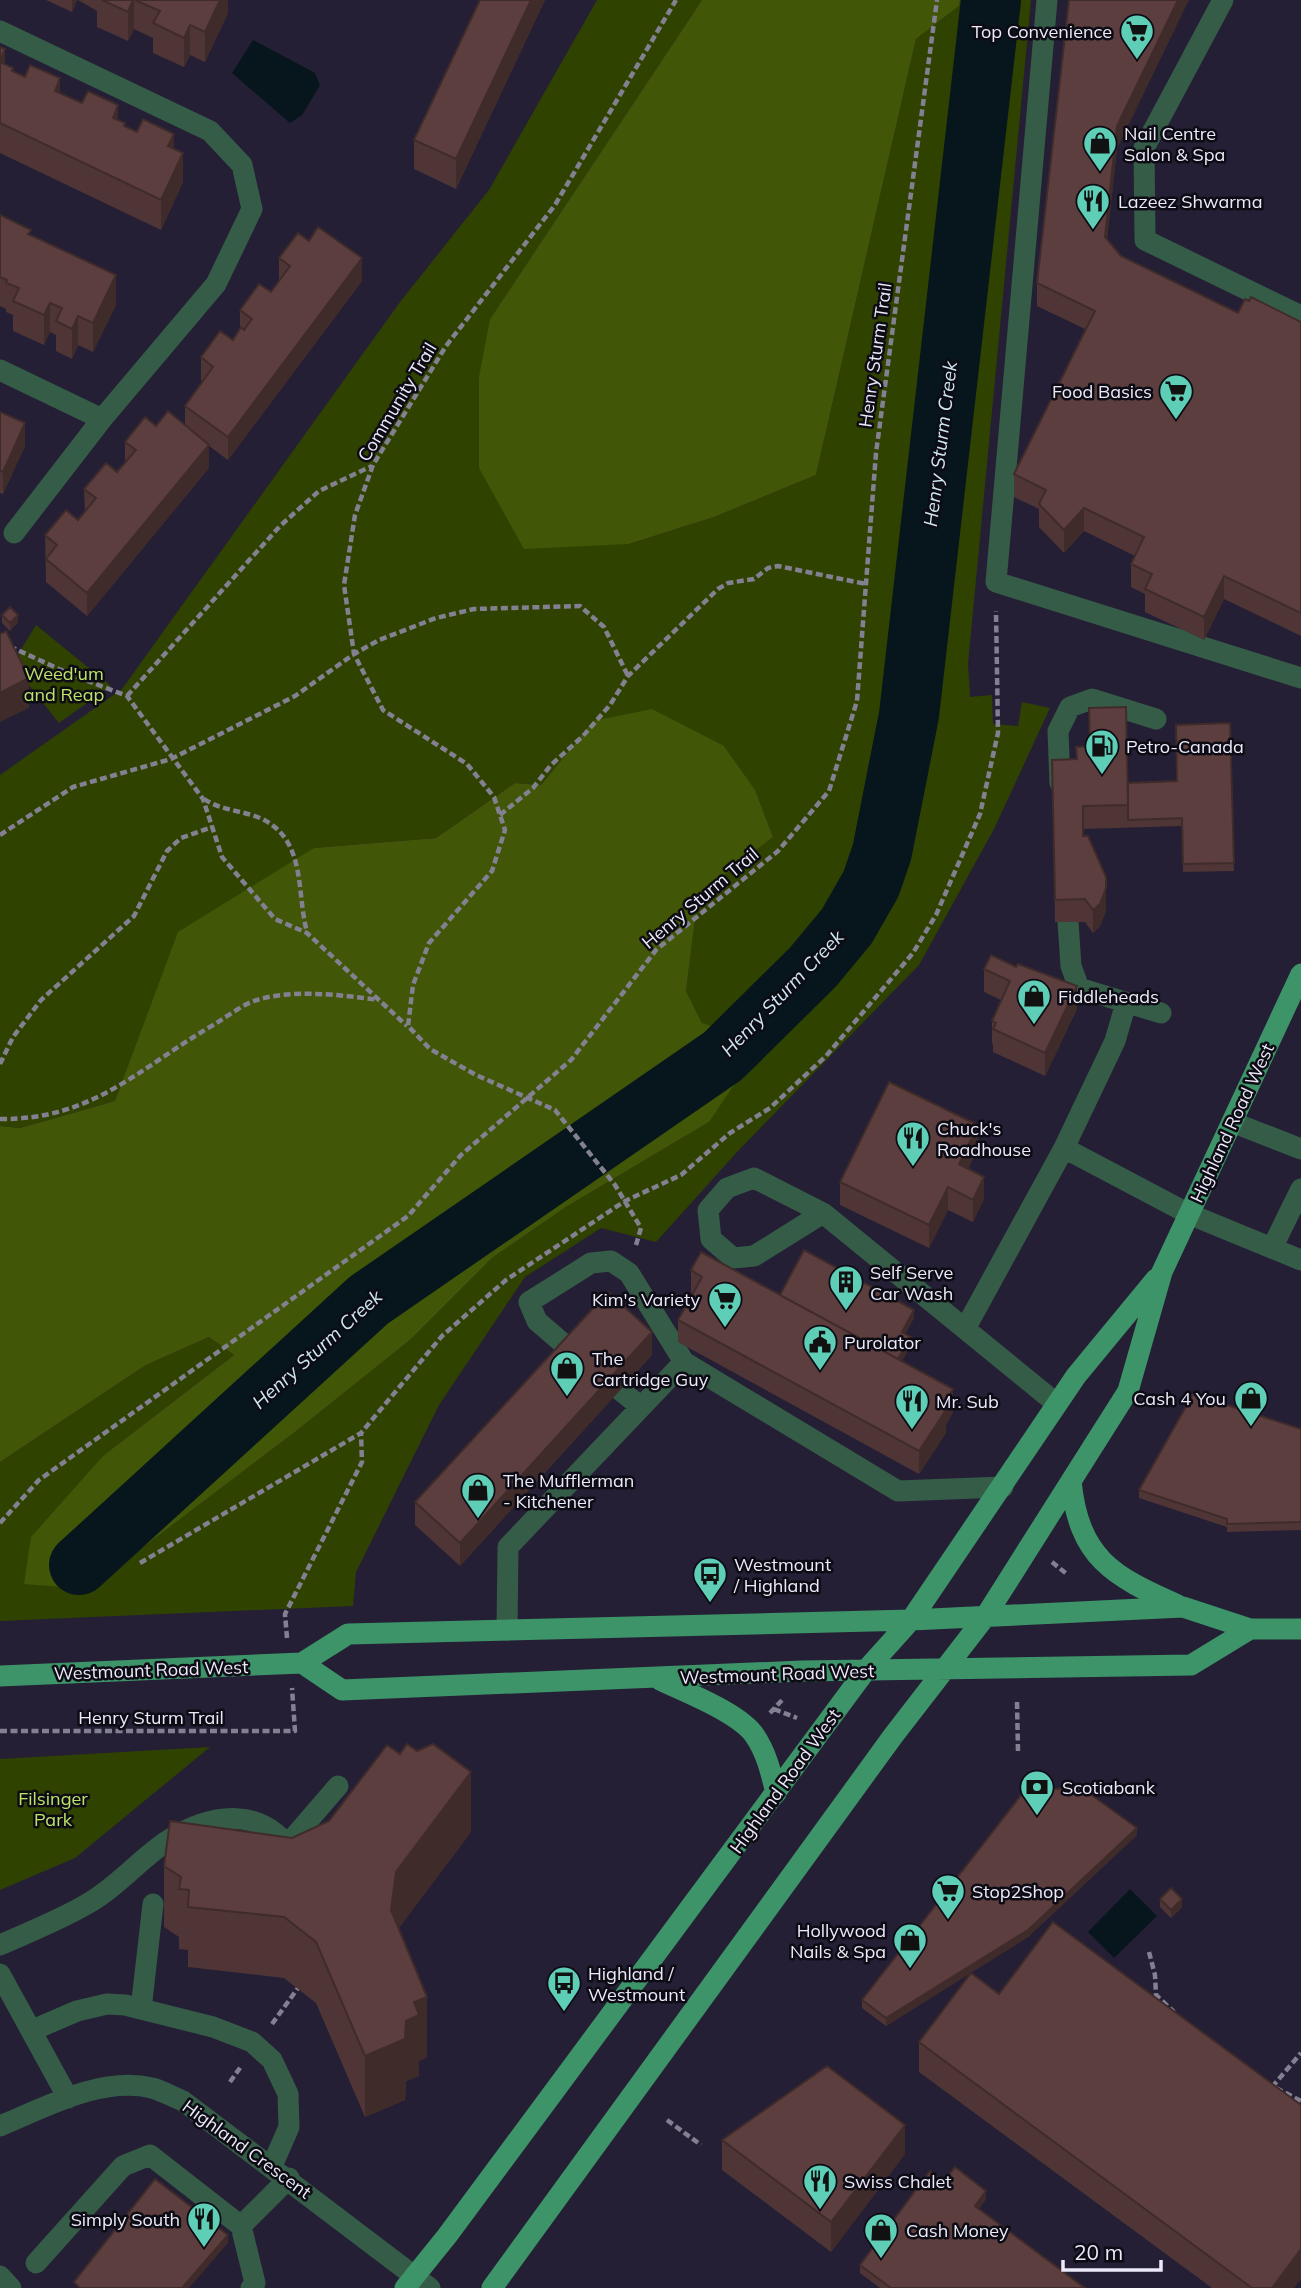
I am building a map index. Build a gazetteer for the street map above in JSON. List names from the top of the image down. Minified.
{"streets":{"main road":["Highland Road West","Westmount Road West"],"street":["Highland Crescent"],"path":["Henry Sturm Trail","Community Trail"]},"crossings":[["Highland Road West","Westmount Road West"],["Highland Road West","Highland Crescent"]],"water":["Henry Sturm Creek"],"parks":["Weed'um and Reap","Filsinger Park"],"places":{"supermarket":["Top Convenience","Food Basics","Kim's Variety","Stop2Shop"],"shop":["Nail Centre Salon & Spa","Fiddleheads","The Cartridge Guy","Cash 4 You","The Mufflerman - Kitchener","Hollywood Nails & Spa","Cash Money"],"restaurant":["Lazeez Shwarma","Chuck's Roadhouse","Mr. Sub","Swiss Chalet","Simply South"],"fuel station":["Petro-Canada"],"building":["Self Serve Car Wash"],"public building":["Purolator"],"bus stop":["Westmount / Highland","Highland / Westmount"],"bank":["Scotiabank"]},"scale_bar":"20 m"}
